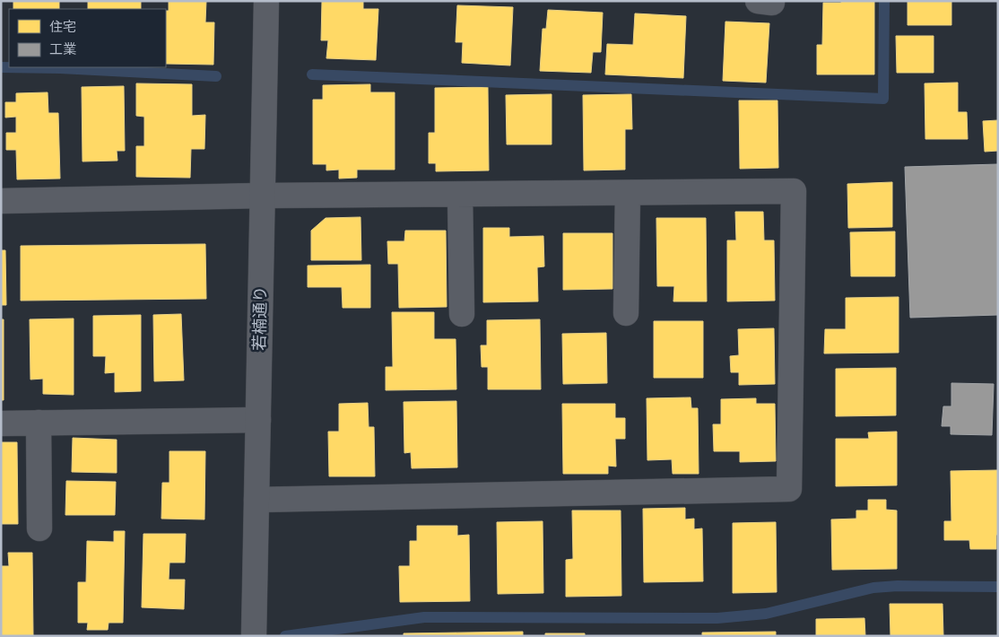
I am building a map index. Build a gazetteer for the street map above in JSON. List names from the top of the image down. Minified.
{"streets":{"street":["若楠通り"]},"legend":["住宅","工業"]}
